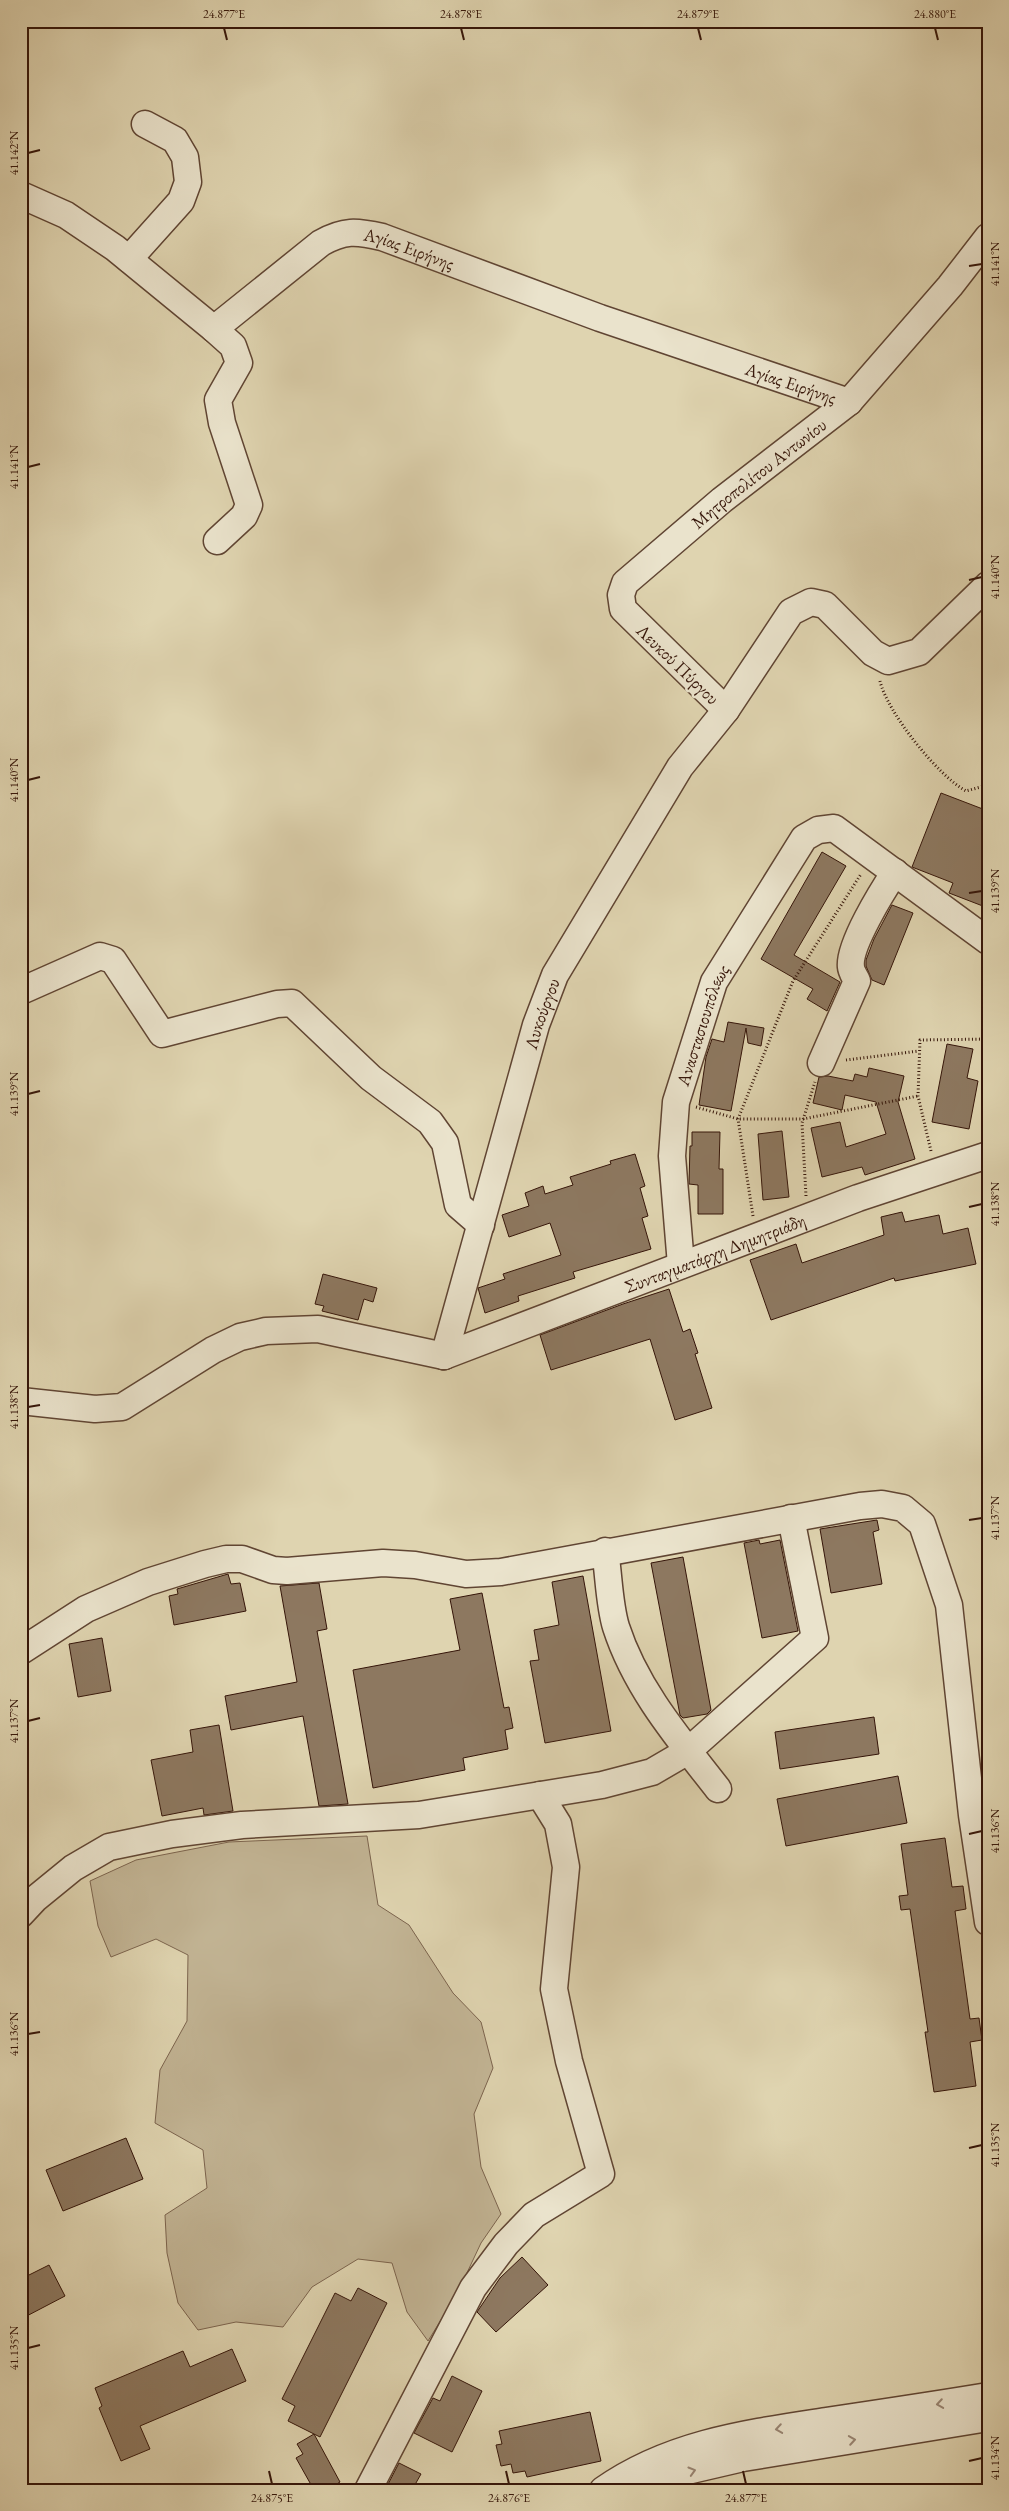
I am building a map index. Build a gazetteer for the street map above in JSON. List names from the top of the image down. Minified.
{"streets":{"street":["Αγίας Ειρήνης","Μητροπολίτου Αντωνίου","Λευκού Πύργου","Λυκούργου","Αναστασιουπόλεως","Συνταγματάρχη Δημητριάδη"]},"crossings":[["Αγίας Ειρήνης","Μητροπολίτου Αντωνίου"],["Μητροπολίτου Αντωνίου","Λευκού Πύργου"],["Λευκού Πύργου","Λυκούργου"],["Λυκούργου","Συνταγματάρχη Δημητριάδη"],["Αναστασιουπόλεως","Συνταγματάρχη Δημητριάδη"]],"coordinates":["24.877°E","24.878°E","24.879°E","24.880°E","41.142°N","41.141°N","41.140°N","41.139°N","41.138°N","41.137°N","41.136°N","41.135°N","41.134°N","24.875°E","24.876°E"]}
